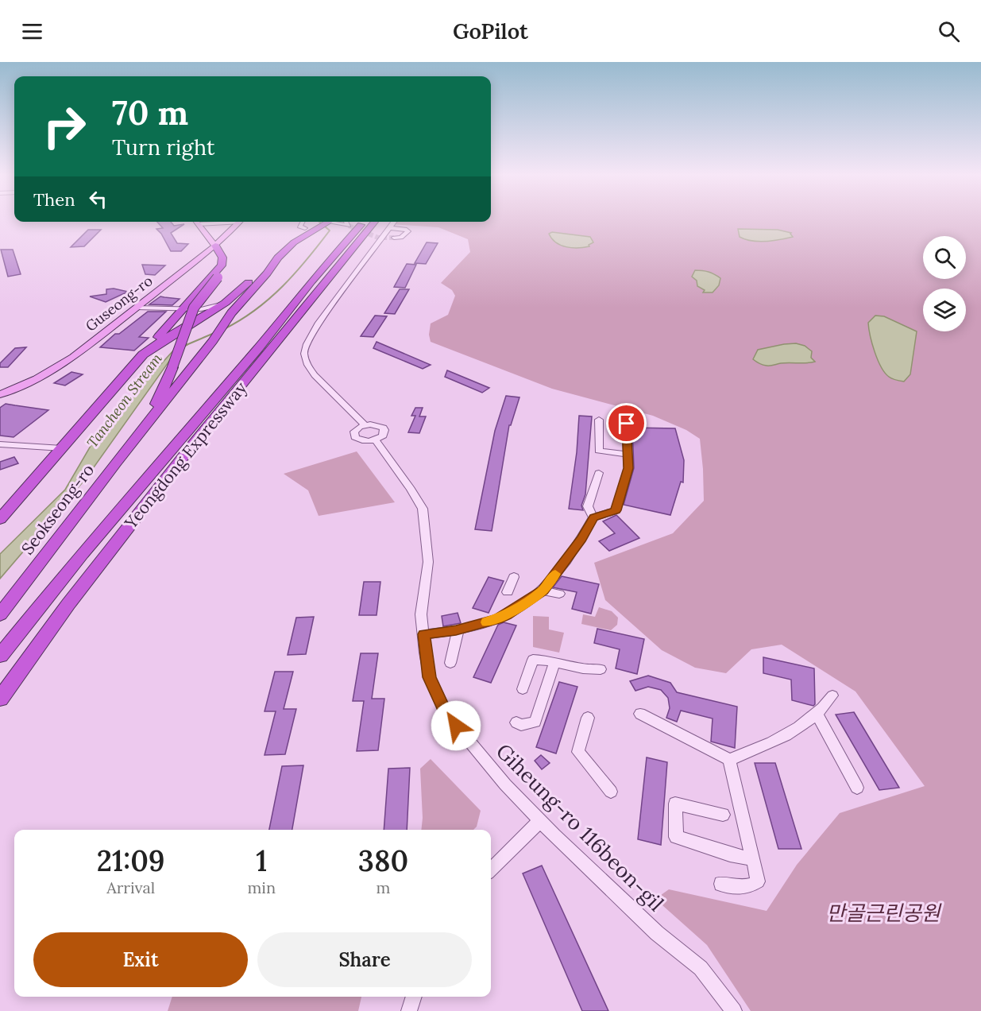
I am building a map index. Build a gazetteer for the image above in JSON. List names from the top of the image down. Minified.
{"streets":{"highway":["Yeongdong Expressway","Seokseong-ro"],"main road":["Guseong-ro"],"street":["Giheung-ro 116beon-gil"]},"water":["Tancheon Stream"],"parks":["만골근린공원"],"page":{"header":"GoPilot","turn":["70 m","Turn right"],"then":"Then","eta":["21:09","Arrival","1","min","380","m"],"buttons":["Exit","Share"]}}
